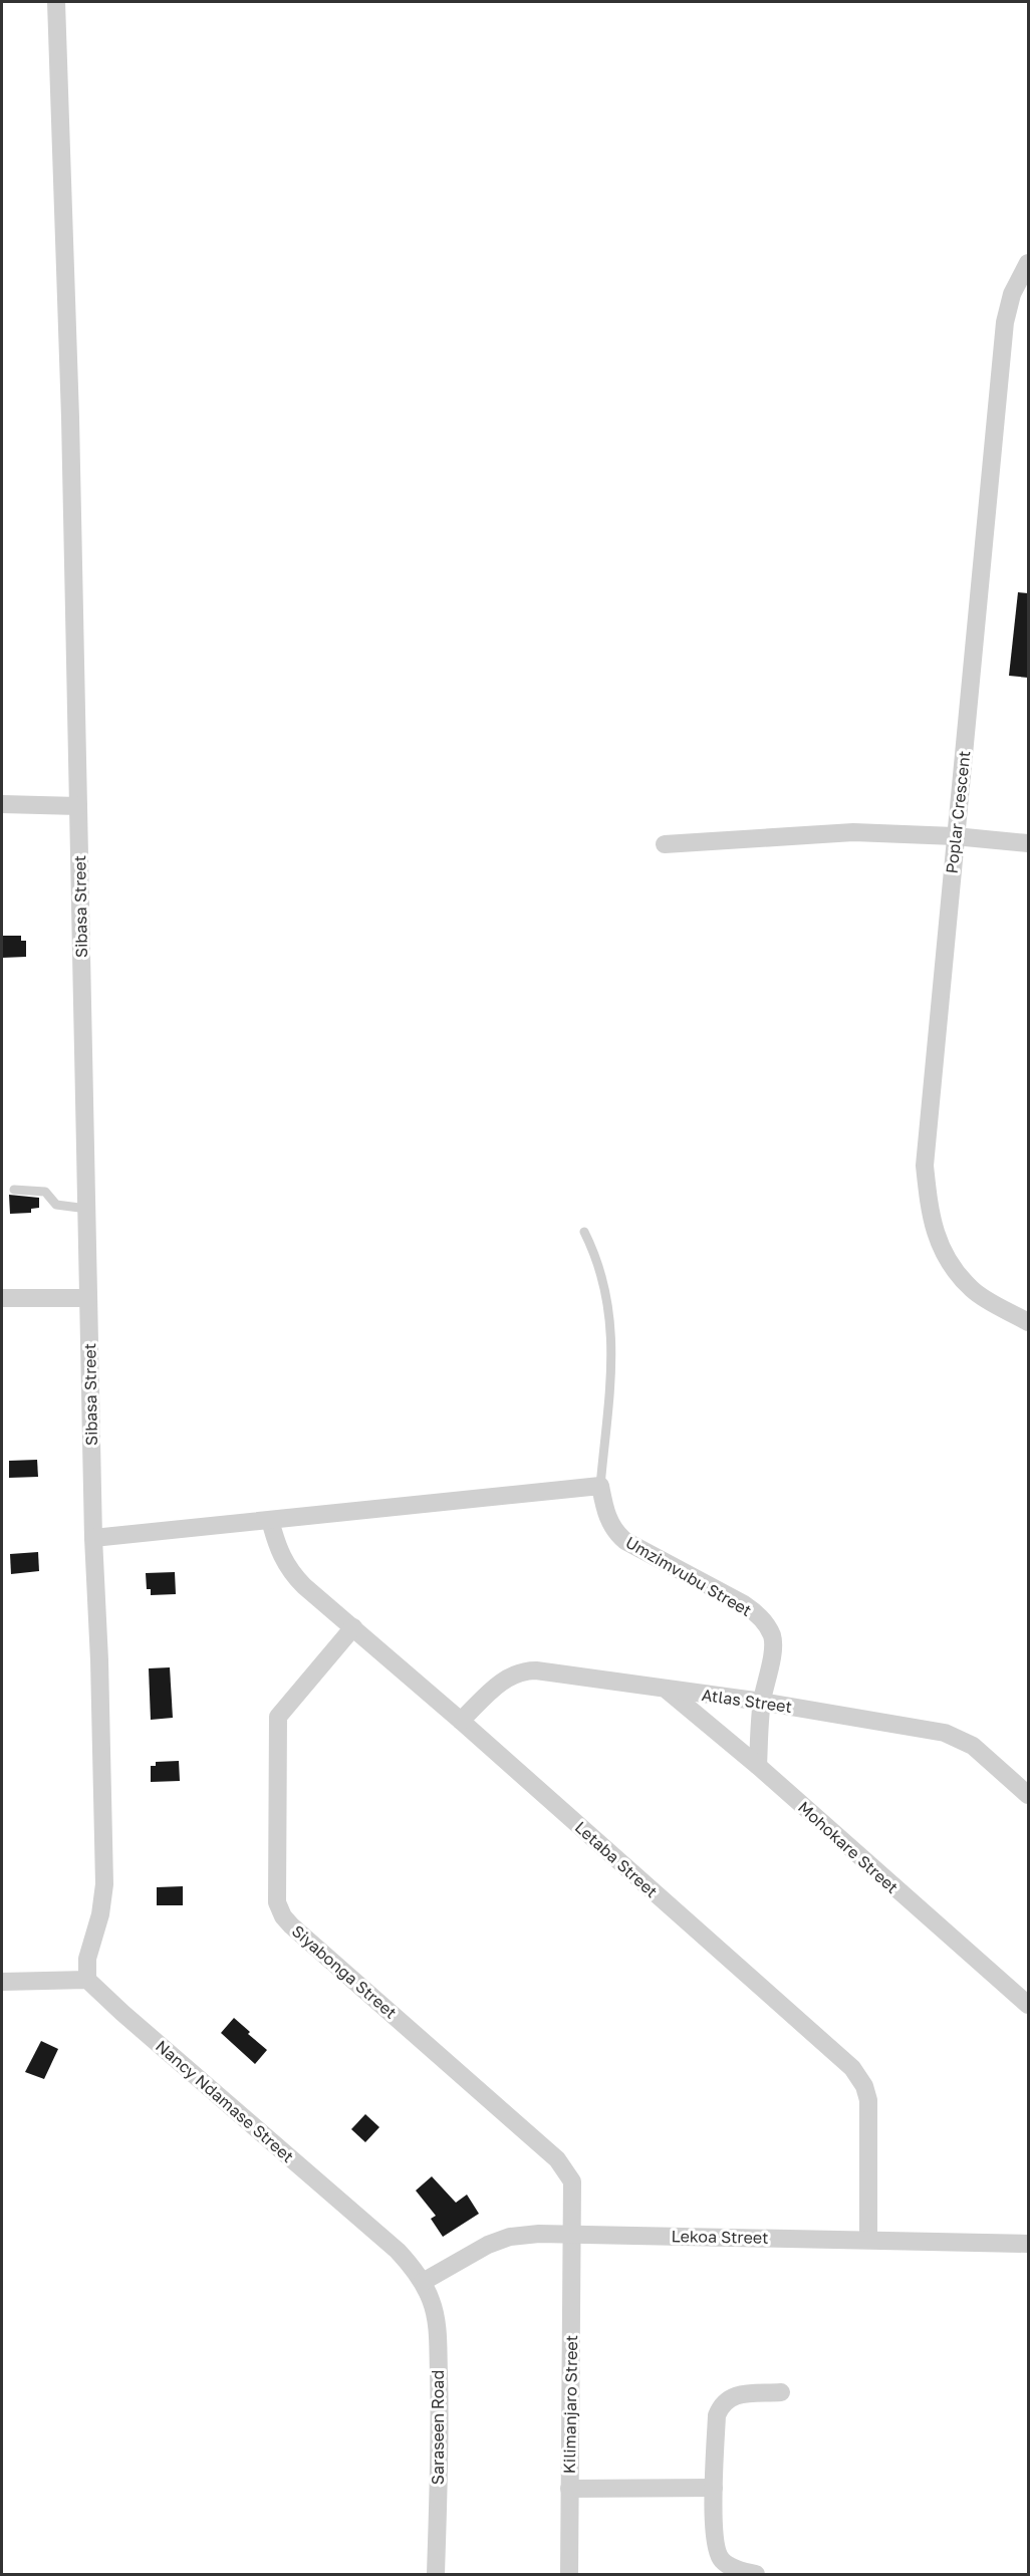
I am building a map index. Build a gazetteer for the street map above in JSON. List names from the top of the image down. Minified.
{"streets":{"street":["Poplar Crescent","Sibasa Street","Umzimvubu Street","Atlas Street","Mohokare Street","Letaba Street","Siyabonga Street","Nancy Ndamase Street","Lekoa Street","Kilimanjaro Street","Saraseen Road"]},"crossings":[["Sibasa Street","Nancy Ndamase Street"],["Umzimvubu Street","Atlas Street"],["Umzimvubu Street","Mohokare Street"],["Atlas Street","Mohokare Street"],["Atlas Street","Letaba Street"],["Letaba Street","Siyabonga Street"],["Letaba Street","Lekoa Street"],["Siyabonga Street","Lekoa Street"],["Siyabonga Street","Kilimanjaro Street"],["Nancy Ndamase Street","Lekoa Street"],["Nancy Ndamase Street","Saraseen Road"],["Lekoa Street","Kilimanjaro Street"],["Lekoa Street","Saraseen Road"]]}
